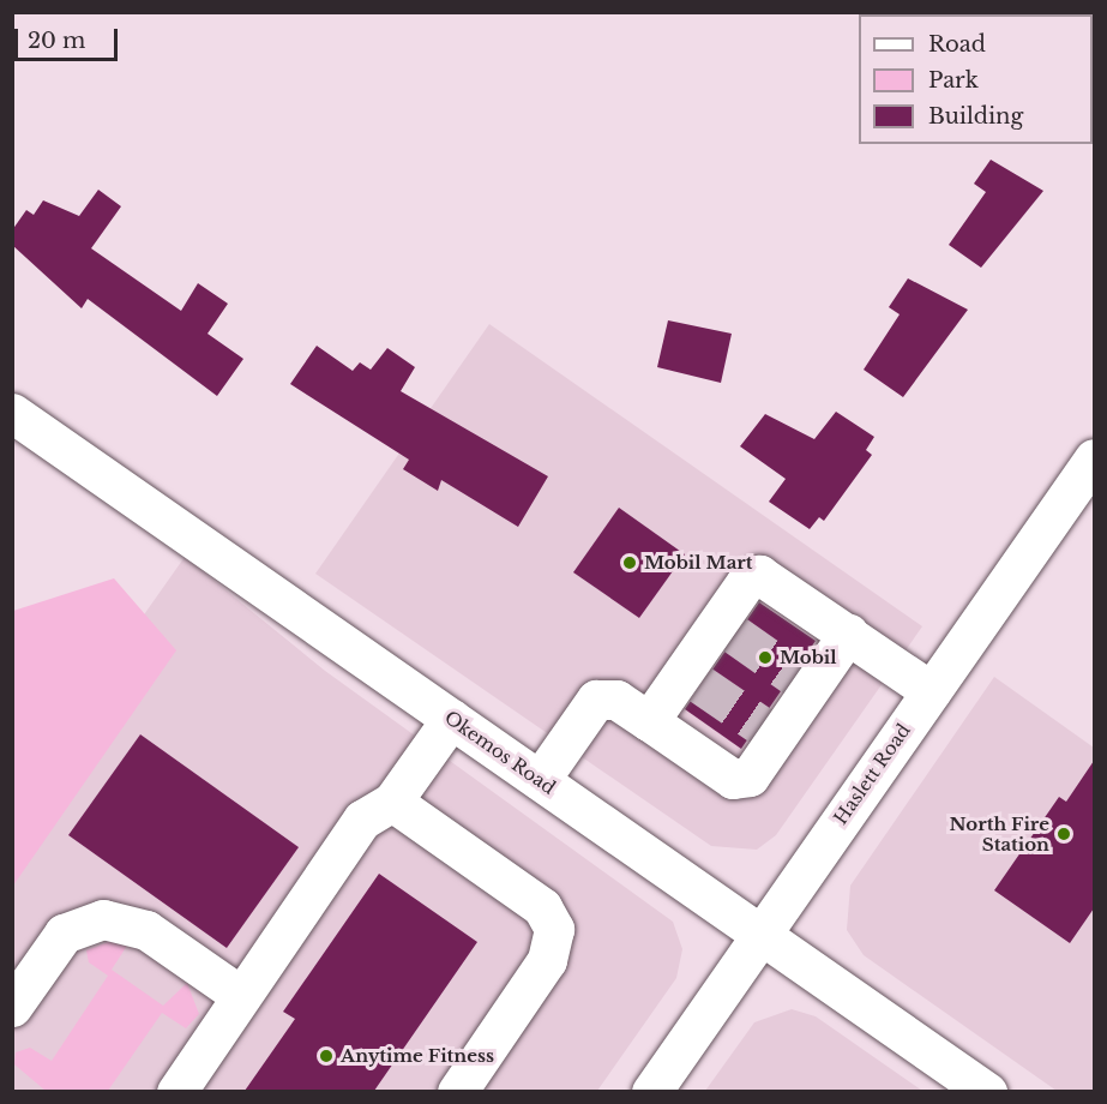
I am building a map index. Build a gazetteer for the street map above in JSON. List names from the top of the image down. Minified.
{"streets":{"street":["Okemos Road","Haslett Road"]},"crossings":[["Okemos Road","Haslett Road"]],"places":["Mobil Mart","Mobil","North Fire Station","Anytime Fitness"],"legend":["Road","Park","Building"],"scale_bar":"20 m"}
